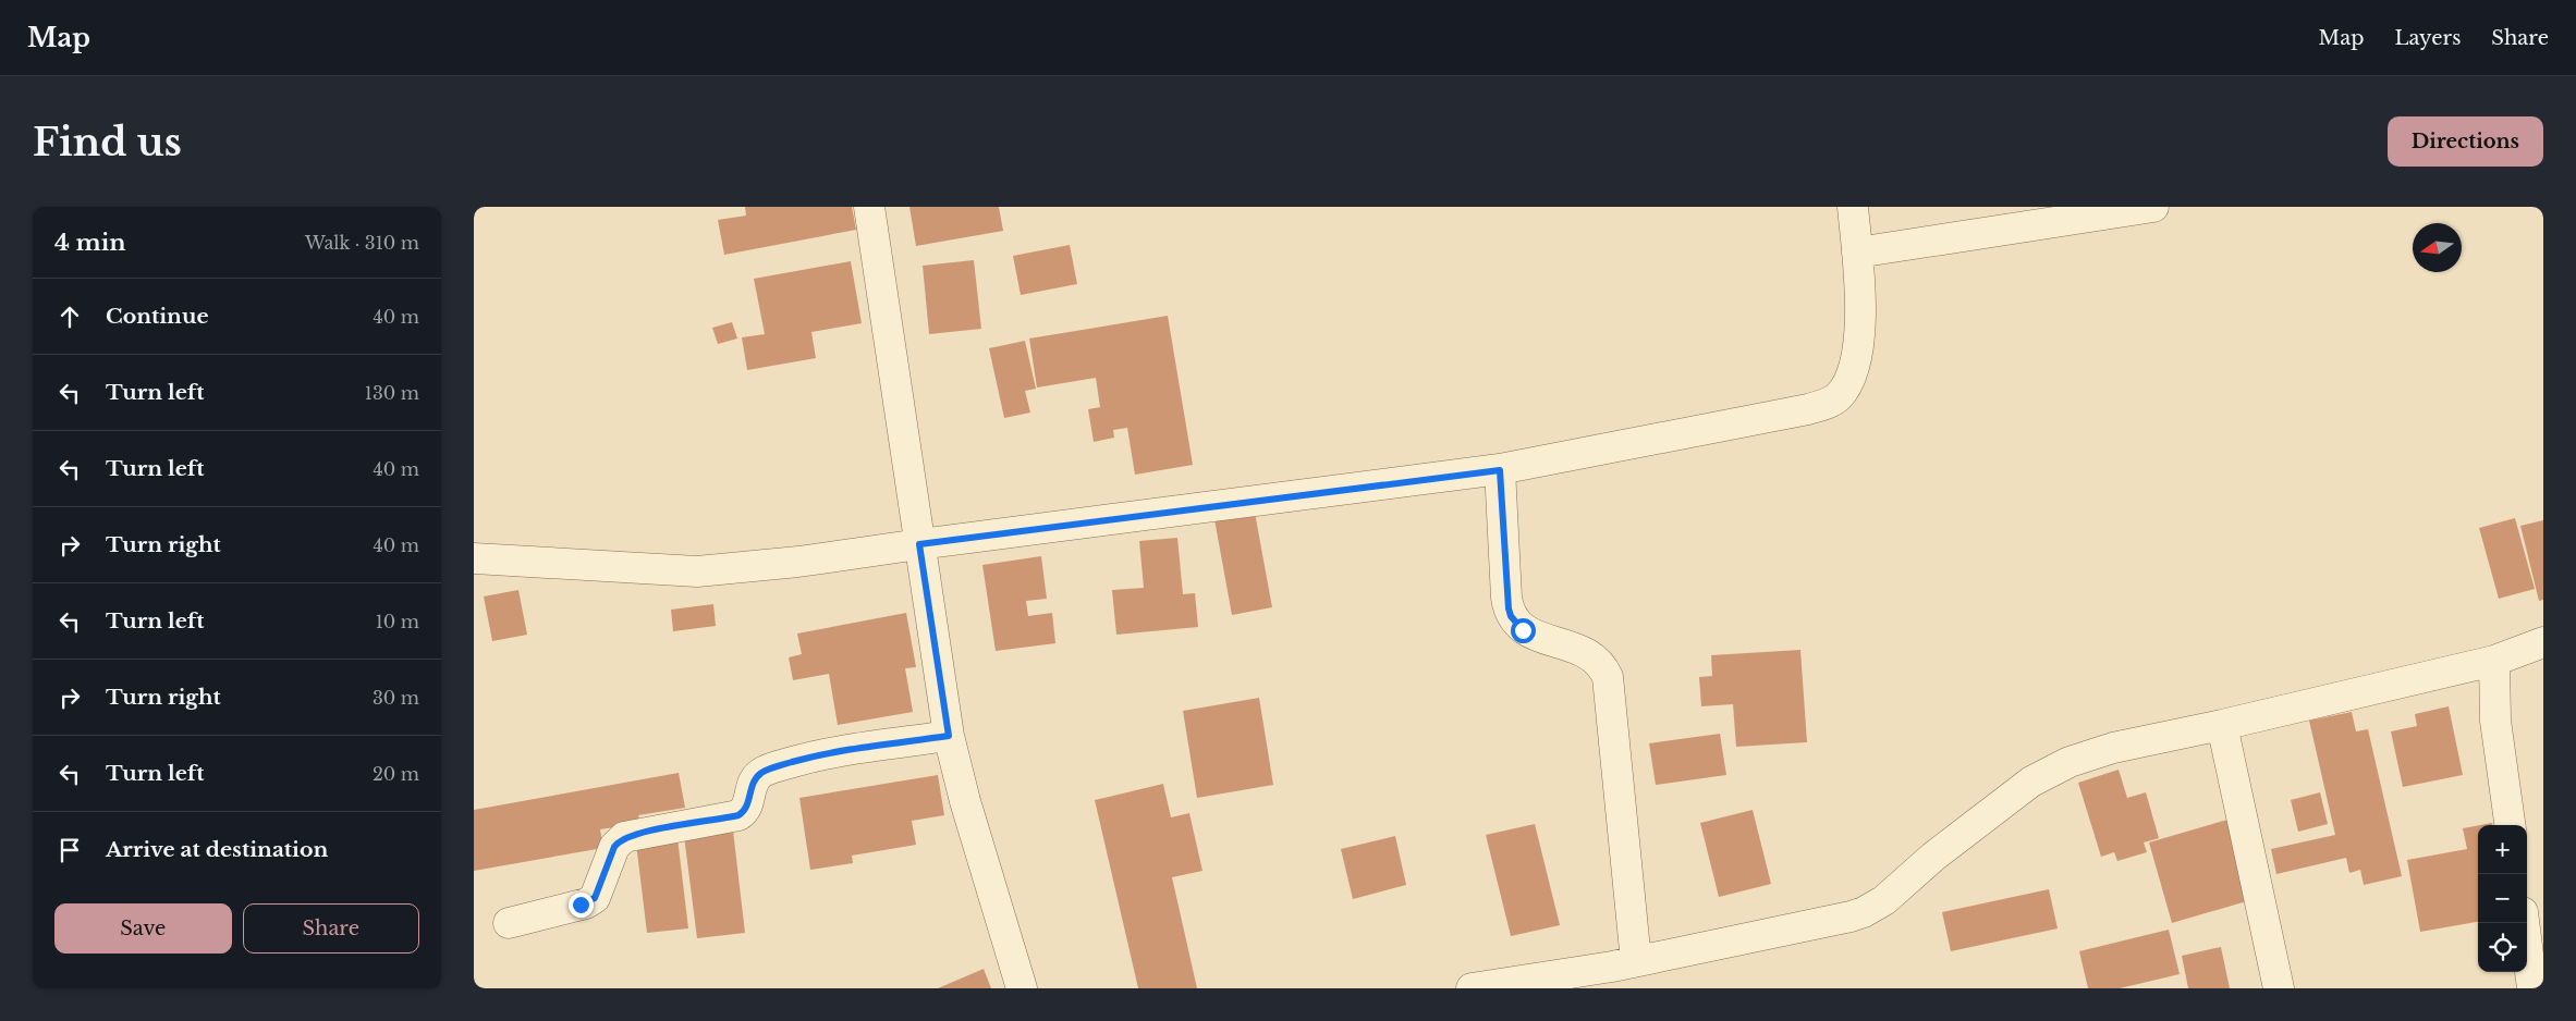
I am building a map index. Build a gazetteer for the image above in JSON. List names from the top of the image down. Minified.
{"north":"left","page":{"header":"Map","nav":["Map","Layers","Share"],"buttons":["Directions",["Save","Share"]],"title":"Find us","heading":["4 min","Walk · 310 m"],"list":[["Continue","40 m"],["Turn left","130 m"],["Turn left","40 m"],["Turn right","40 m"],["Turn left","10 m"],["Turn right","30 m"],["Turn left","20 m"],"Arrive at destination"],"map_buttons":["+","−"]}}
